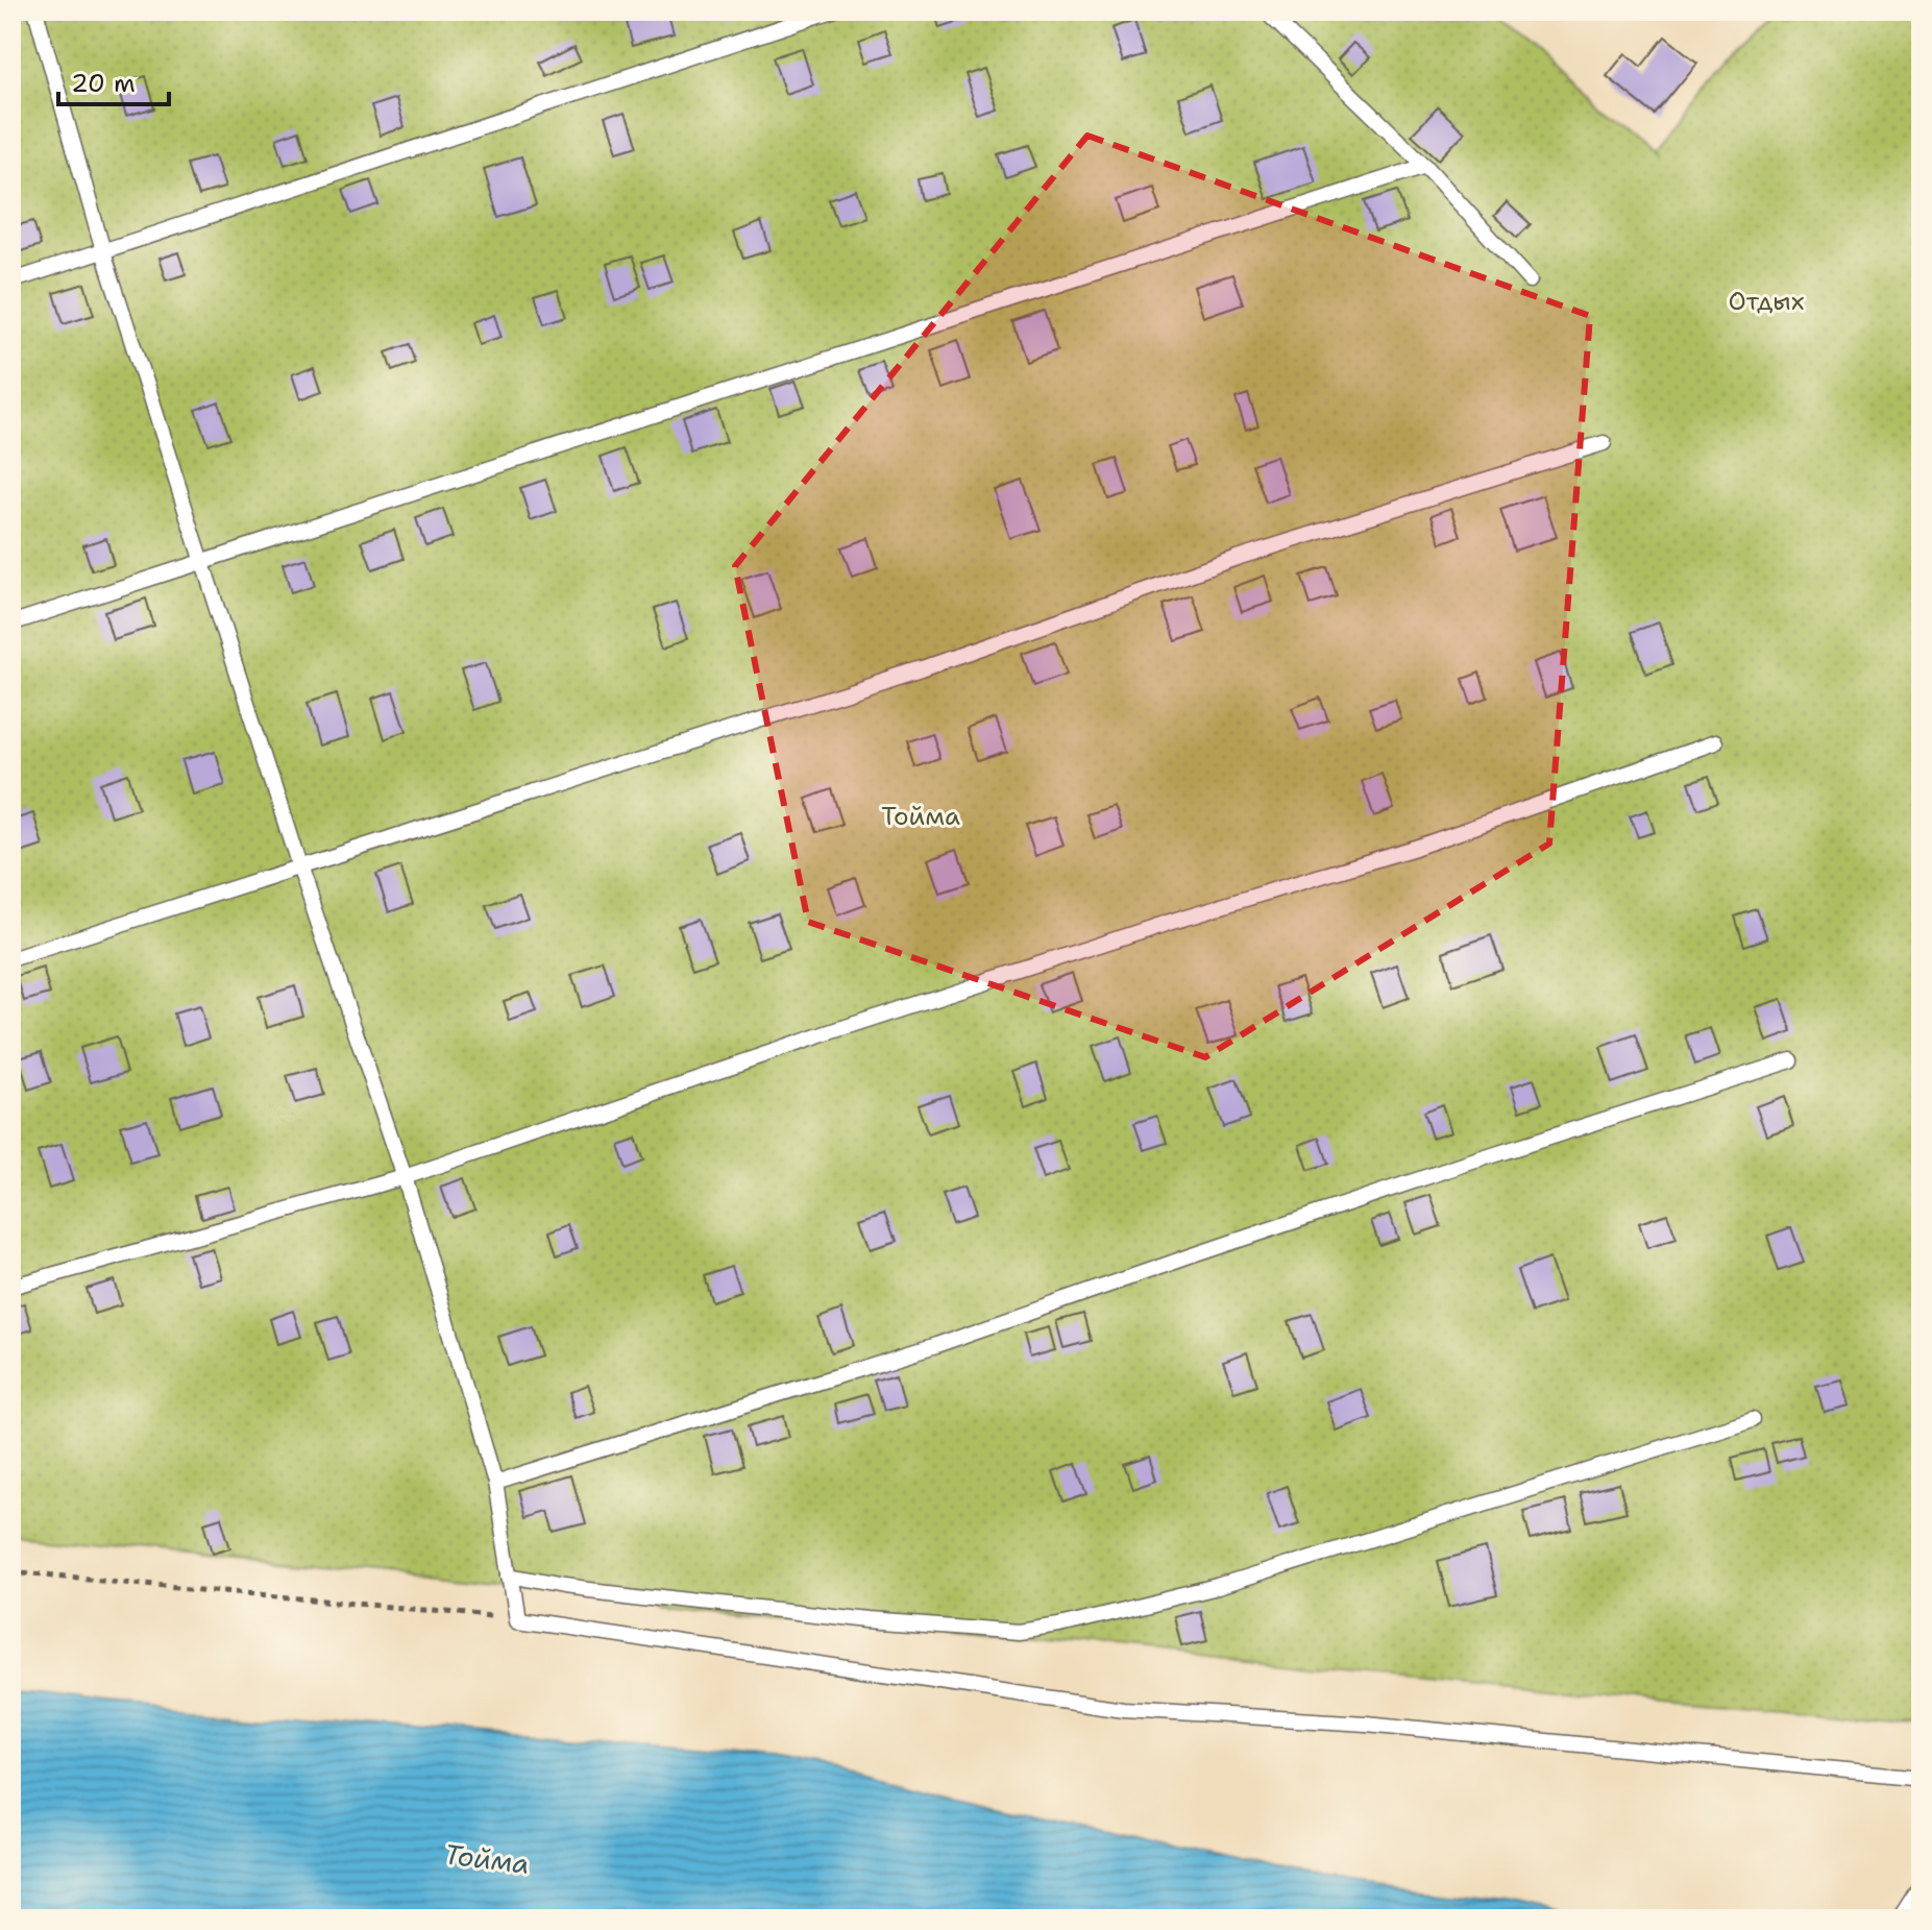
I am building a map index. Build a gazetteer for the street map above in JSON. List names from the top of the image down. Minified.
{"water":["Тойма"],"parks":["Отдых","Тойма"],"scale_bar":"20 m"}
